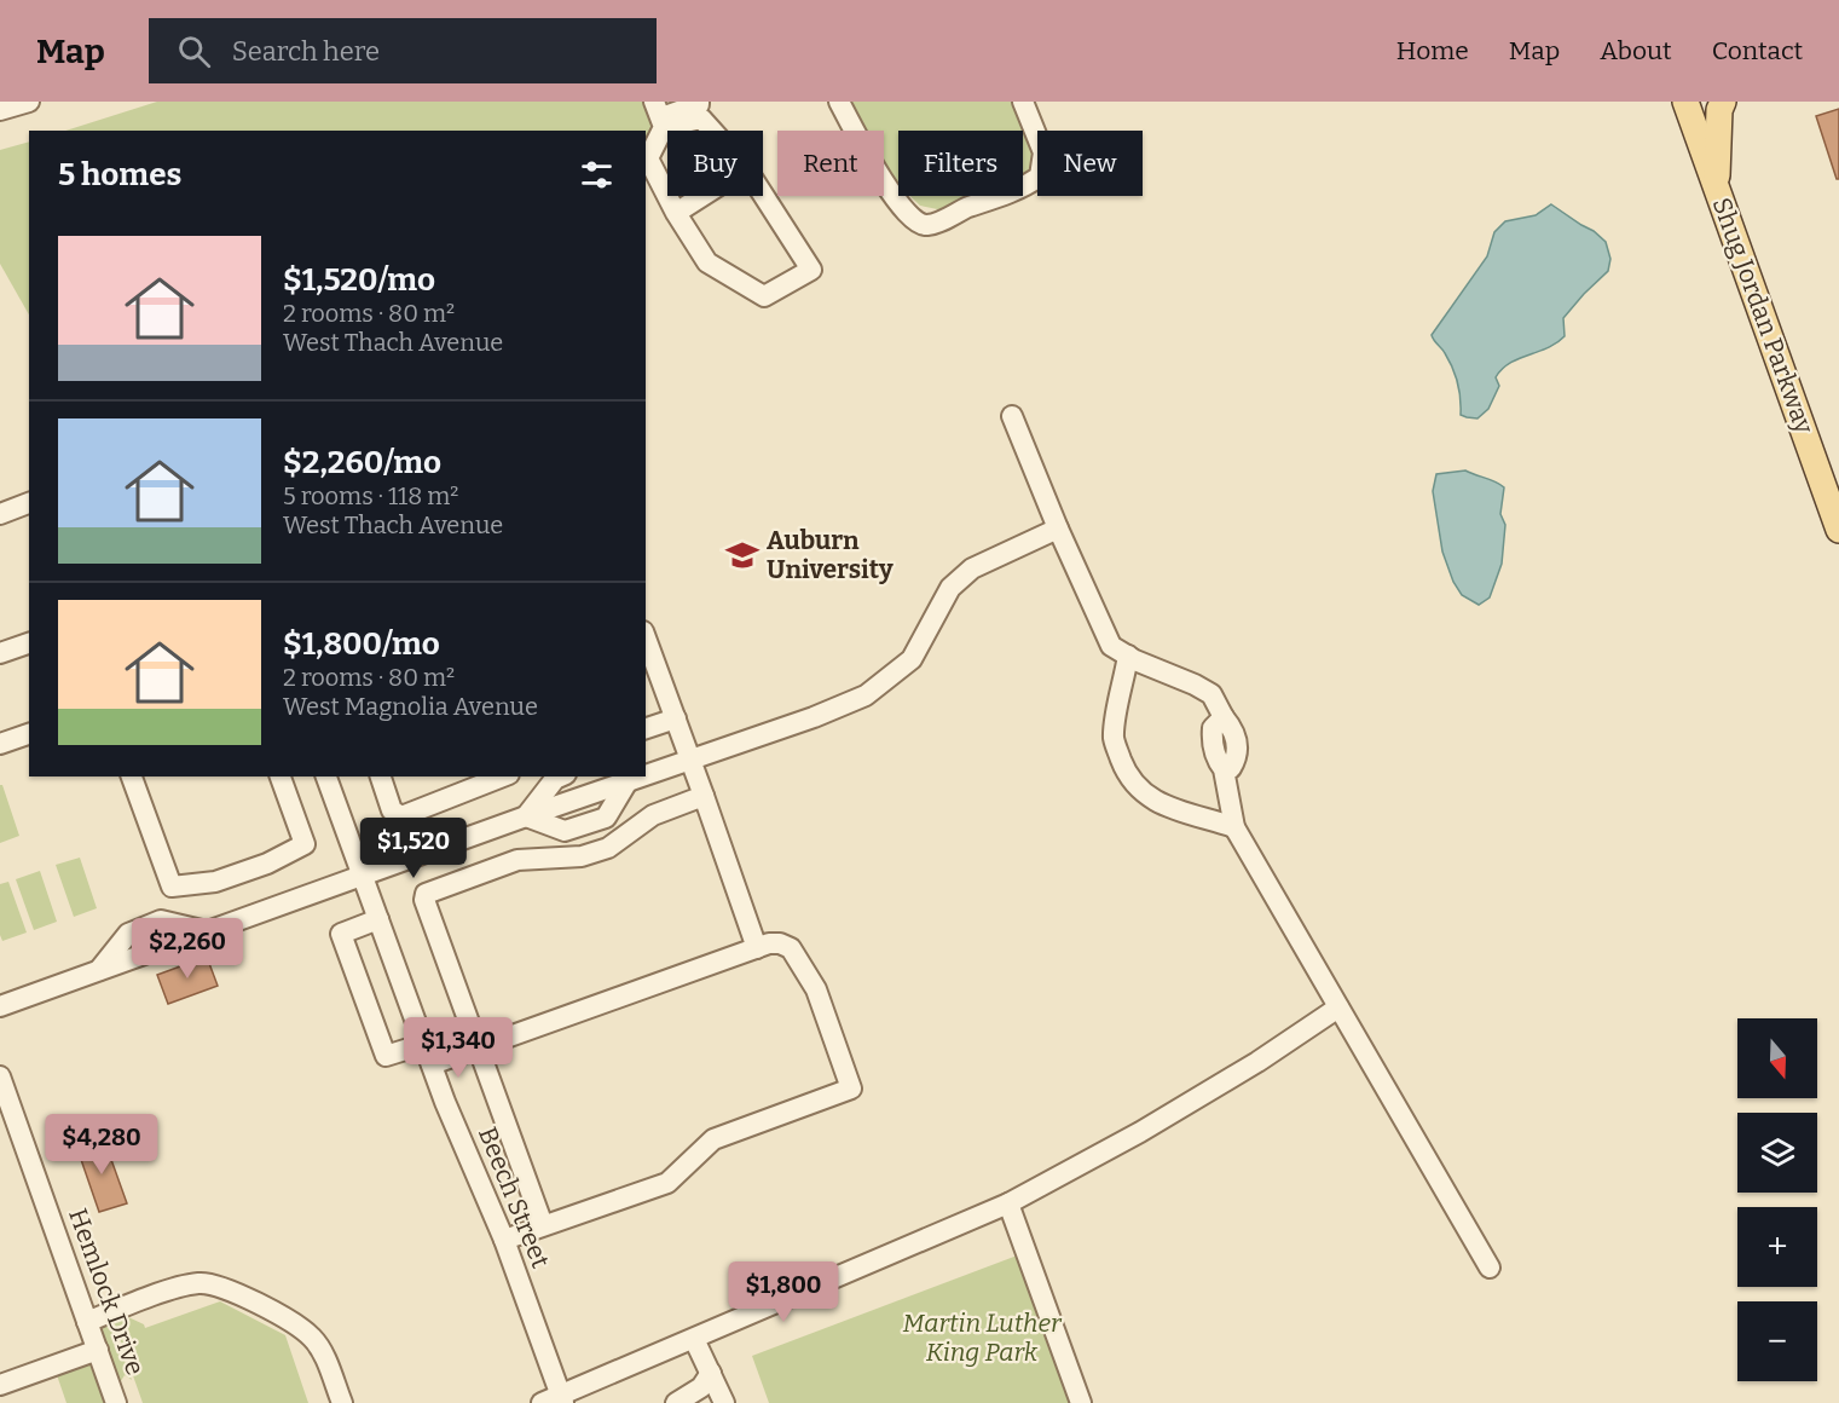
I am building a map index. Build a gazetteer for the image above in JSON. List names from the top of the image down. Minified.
{"streets":{"main road":["Shug Jordan Parkway"],"street":["Beech Street","Hemlock Drive"]},"parks":["Martin Luther King Park"],"places":{"school or university":["Auburn University"]},"north":"bottom","page":{"header":"Map","search":"Search here","nav":["Home","Map","About","Contact"],"chip":["Buy","Rent","Filters","New"],"heading":"5 homes","list":[{"name":"$1,520/mo","note":"2 rooms · 80 m² · West Thach Avenue"},{"name":"$2,260/mo","note":"5 rooms · 118 m² · West Thach Avenue"},{"name":"$1,800/mo","note":"2 rooms · 80 m² · West Magnolia Avenue"}],"price":["$1,520","$2,260","$1,340","$4,280","$1,800"],"map_buttons":["+","−"]}}
